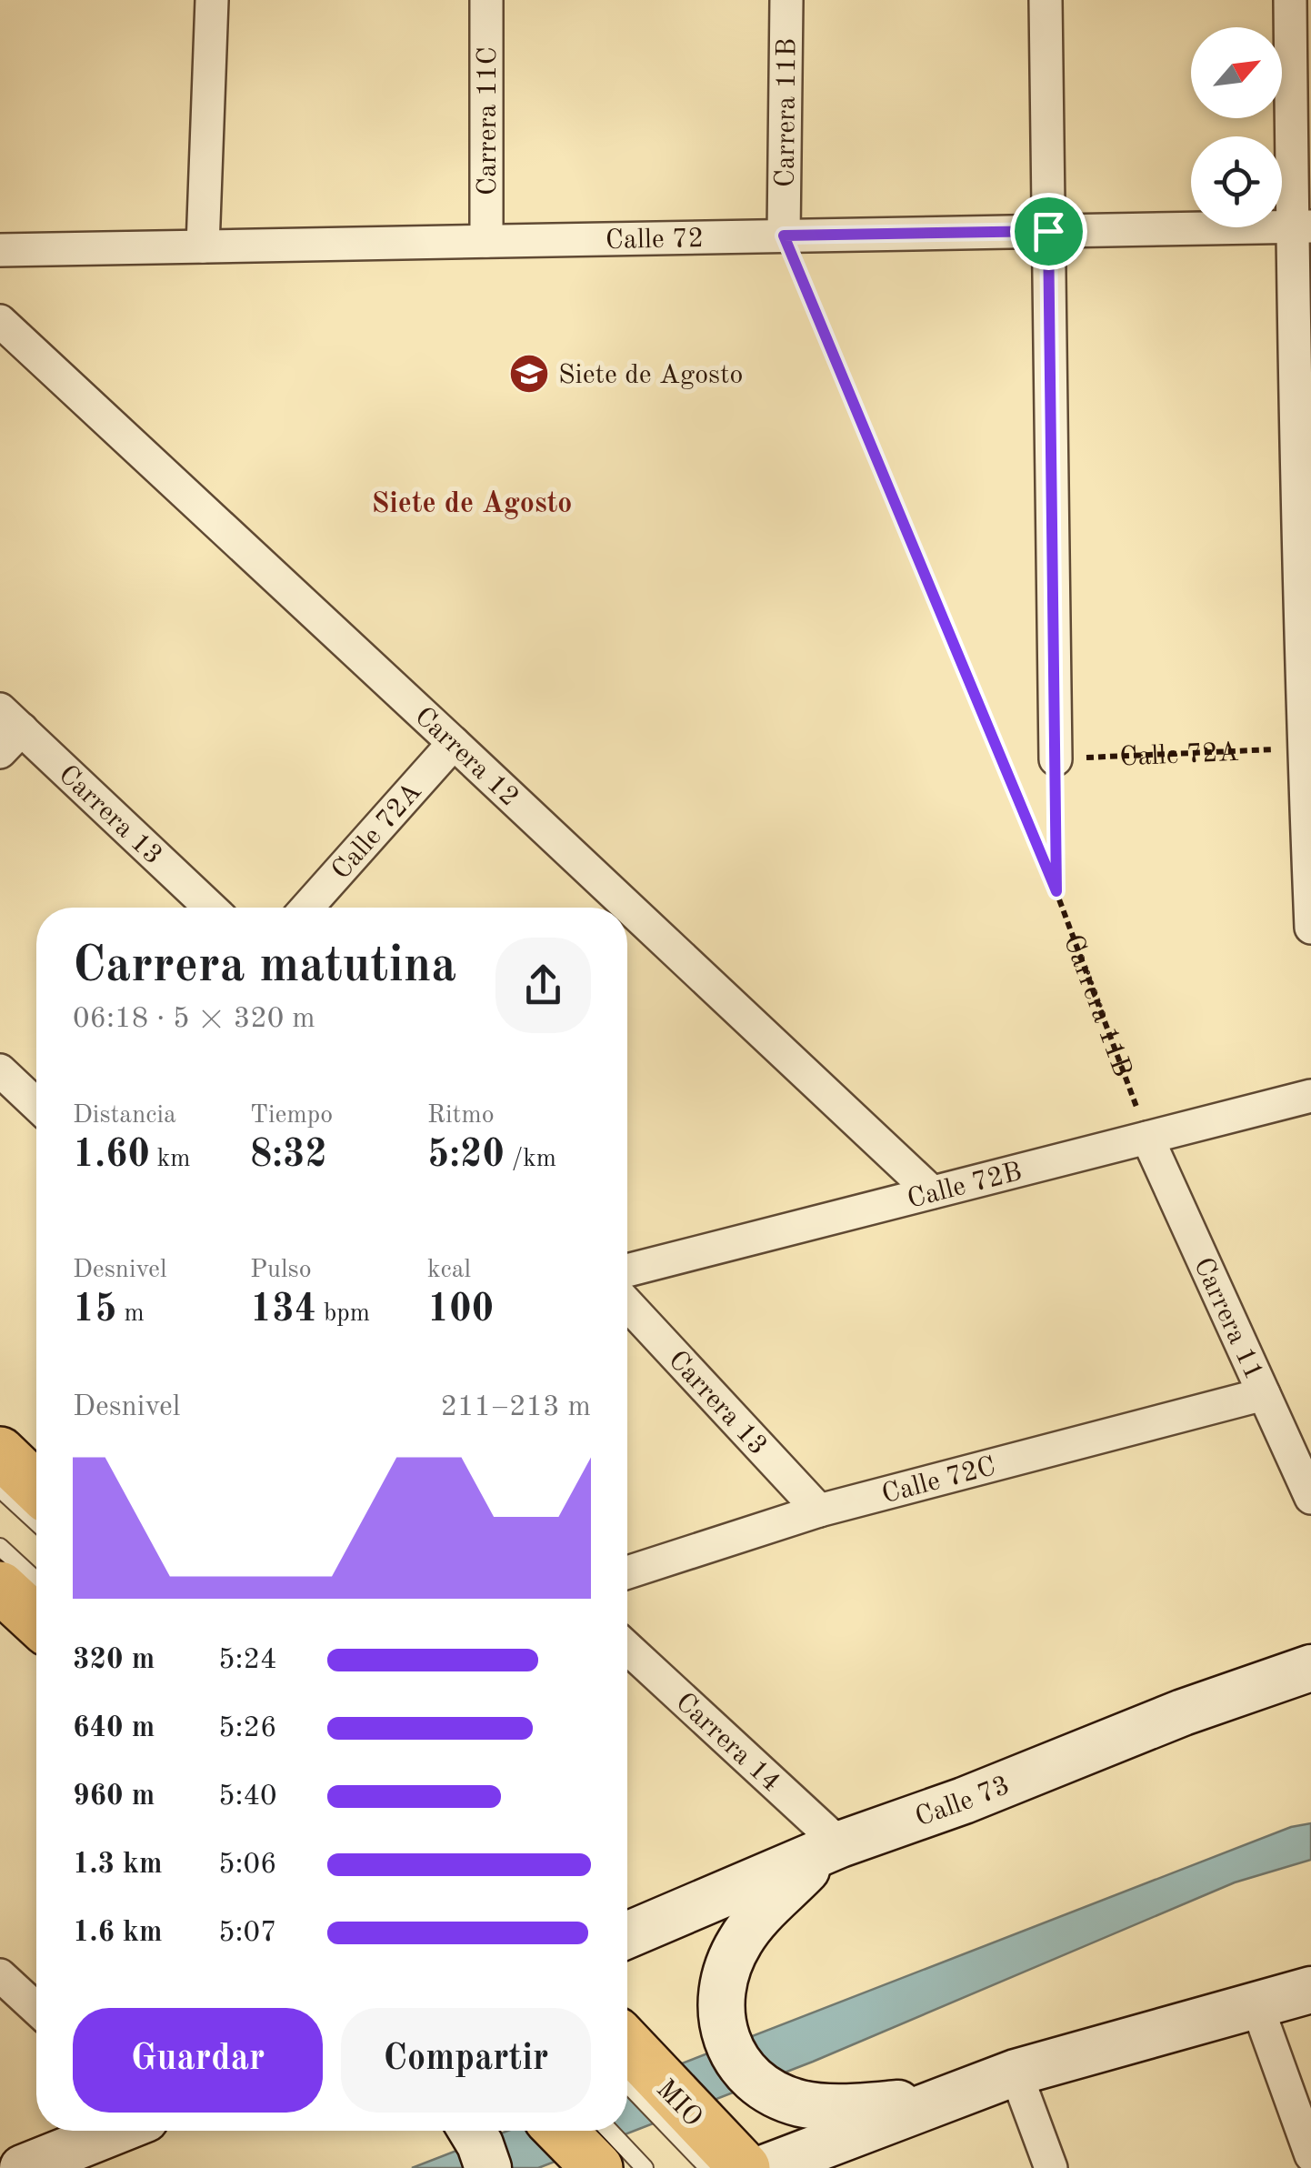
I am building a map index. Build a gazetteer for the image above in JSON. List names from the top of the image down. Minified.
{"streets":{"main road":["Calle 73"],"street":["Carrera 11B","Carrera 11C","Calle 72","Calle 72A","Carrera 12","Carrera 13","Calle 72B","Carrera 11","Calle 72C","Carrera 14"],"lane":["MIO"]},"crossings":[["Carrera 11B","Calle 72"],["Carrera 11B","Calle 72B"],["Carrera 11B","Carrera 11"],["Carrera 11C","Calle 72"],["Calle 72A","Carrera 12"],["Carrera 12","Calle 72B"],["Carrera 13","Calle 72C"],["Calle 72B","Carrera 11"],["Carrera 11","Calle 72C"],["Carrera 14","Calle 73"]],"districts":["Siete de Agosto"],"places":{"school or university":["Siete de Agosto"]},"north":"top right","page":{"heading":["Carrera matutina","06:18 · 5 × 320 m"],"stats":[["Distancia","1.60 km"],["Tiempo","8:32"],["Ritmo","5:20 /km"],["Desnivel","15 m"],["Pulso","134 bpm"],["kcal","100"]],"chart":["Desnivel","211–213 m"],"list":[{"name":"320 m","note":"5:24"},{"name":"640 m","note":"5:26"},{"name":"960 m","note":"5:40"},{"name":"1.3 km","note":"5:06"},{"name":"1.6 km","note":"5:07"}],"buttons":["Guardar","Compartir"]}}
